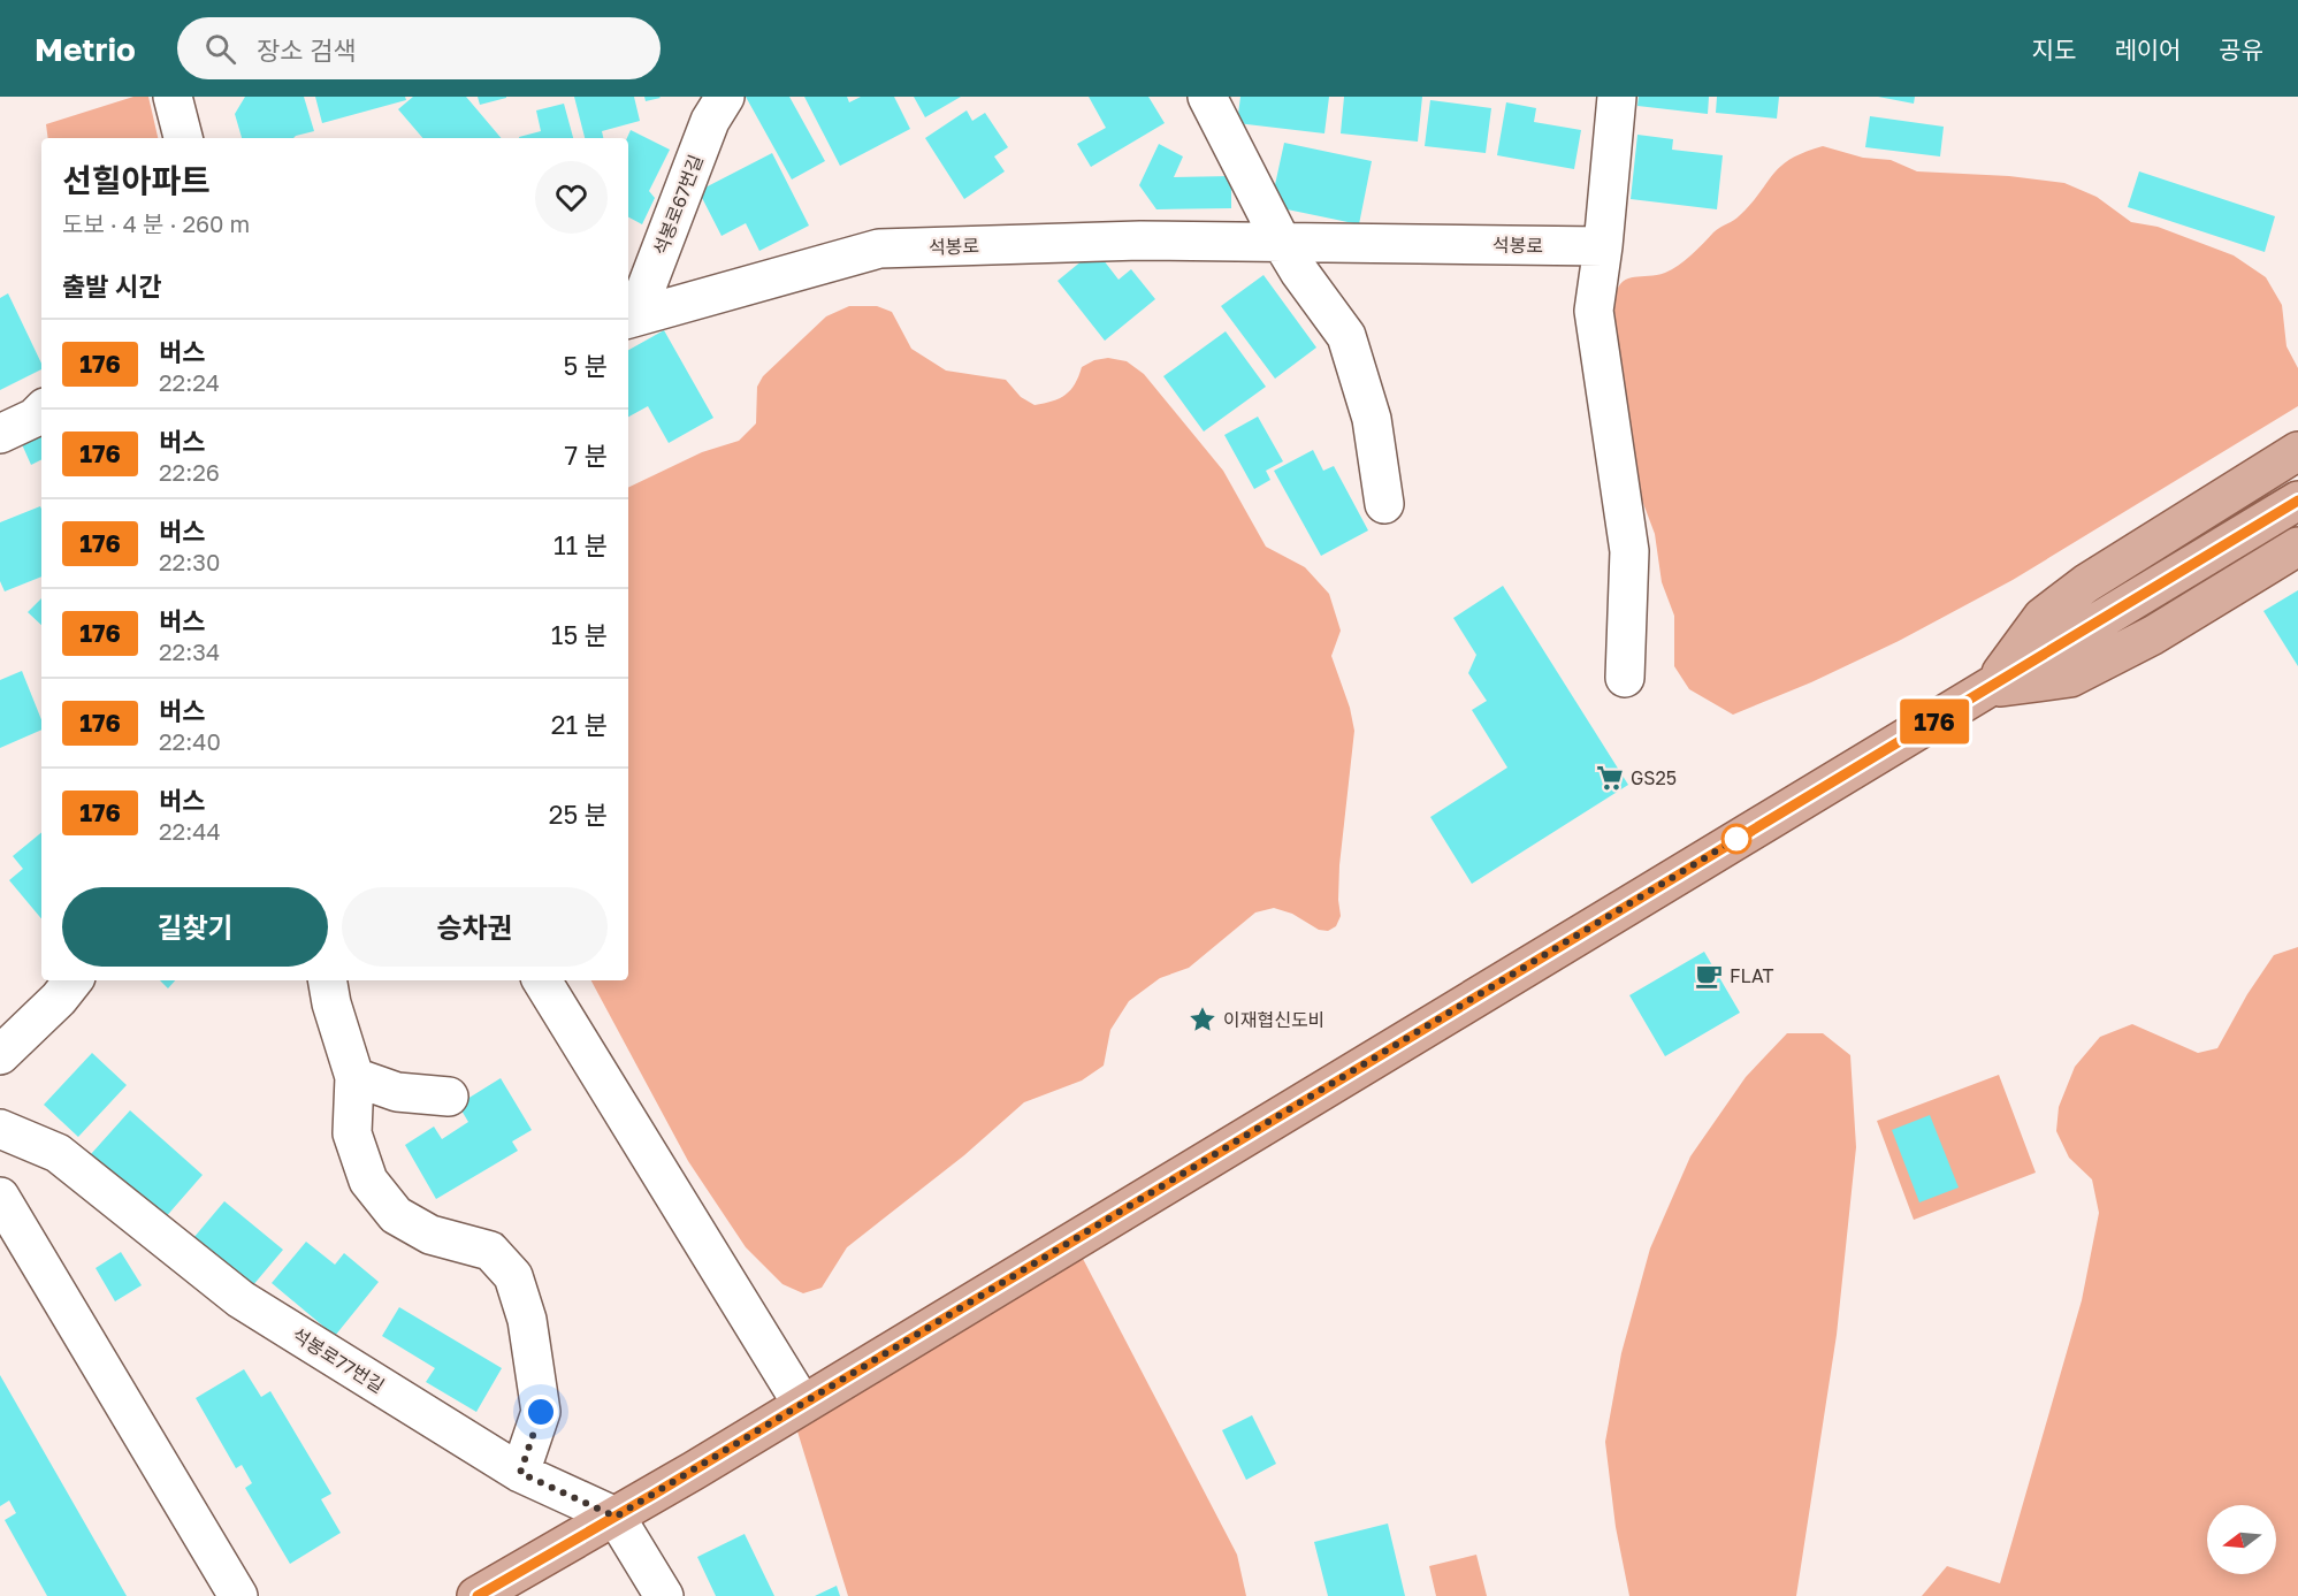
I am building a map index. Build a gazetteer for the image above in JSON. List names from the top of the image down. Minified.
{"streets":{"street":["석봉로67번길","석봉로","석봉로77번길"]},"crossings":[["석봉로67번길","석봉로"]],"places":{"supermarket":["GS25"],"cafe":["FLAT"],"place":["이재협신도비"]},"lines":["bus line 176"],"north":"left","page":{"header":"Metrio","search":"장소 검색","nav":["지도","레이어","공유"],"on_map":"176","heading":[["선힐아파트","도보 · 4 분 · 260 m"],"출발 시간"],"list":[{"mark":"176","name":"버스","note":"22:24","value":"5 분"},{"mark":"176","name":"버스","note":"22:26","value":"7 분"},{"mark":"176","name":"버스","note":"22:30","value":"11 분"},{"mark":"176","name":"버스","note":"22:34","value":"15 분"},{"mark":"176","name":"버스","note":"22:40","value":"21 분"},{"mark":"176","name":"버스","note":"22:44","value":"25 분"}],"buttons":["길찾기","승차권"]}}
